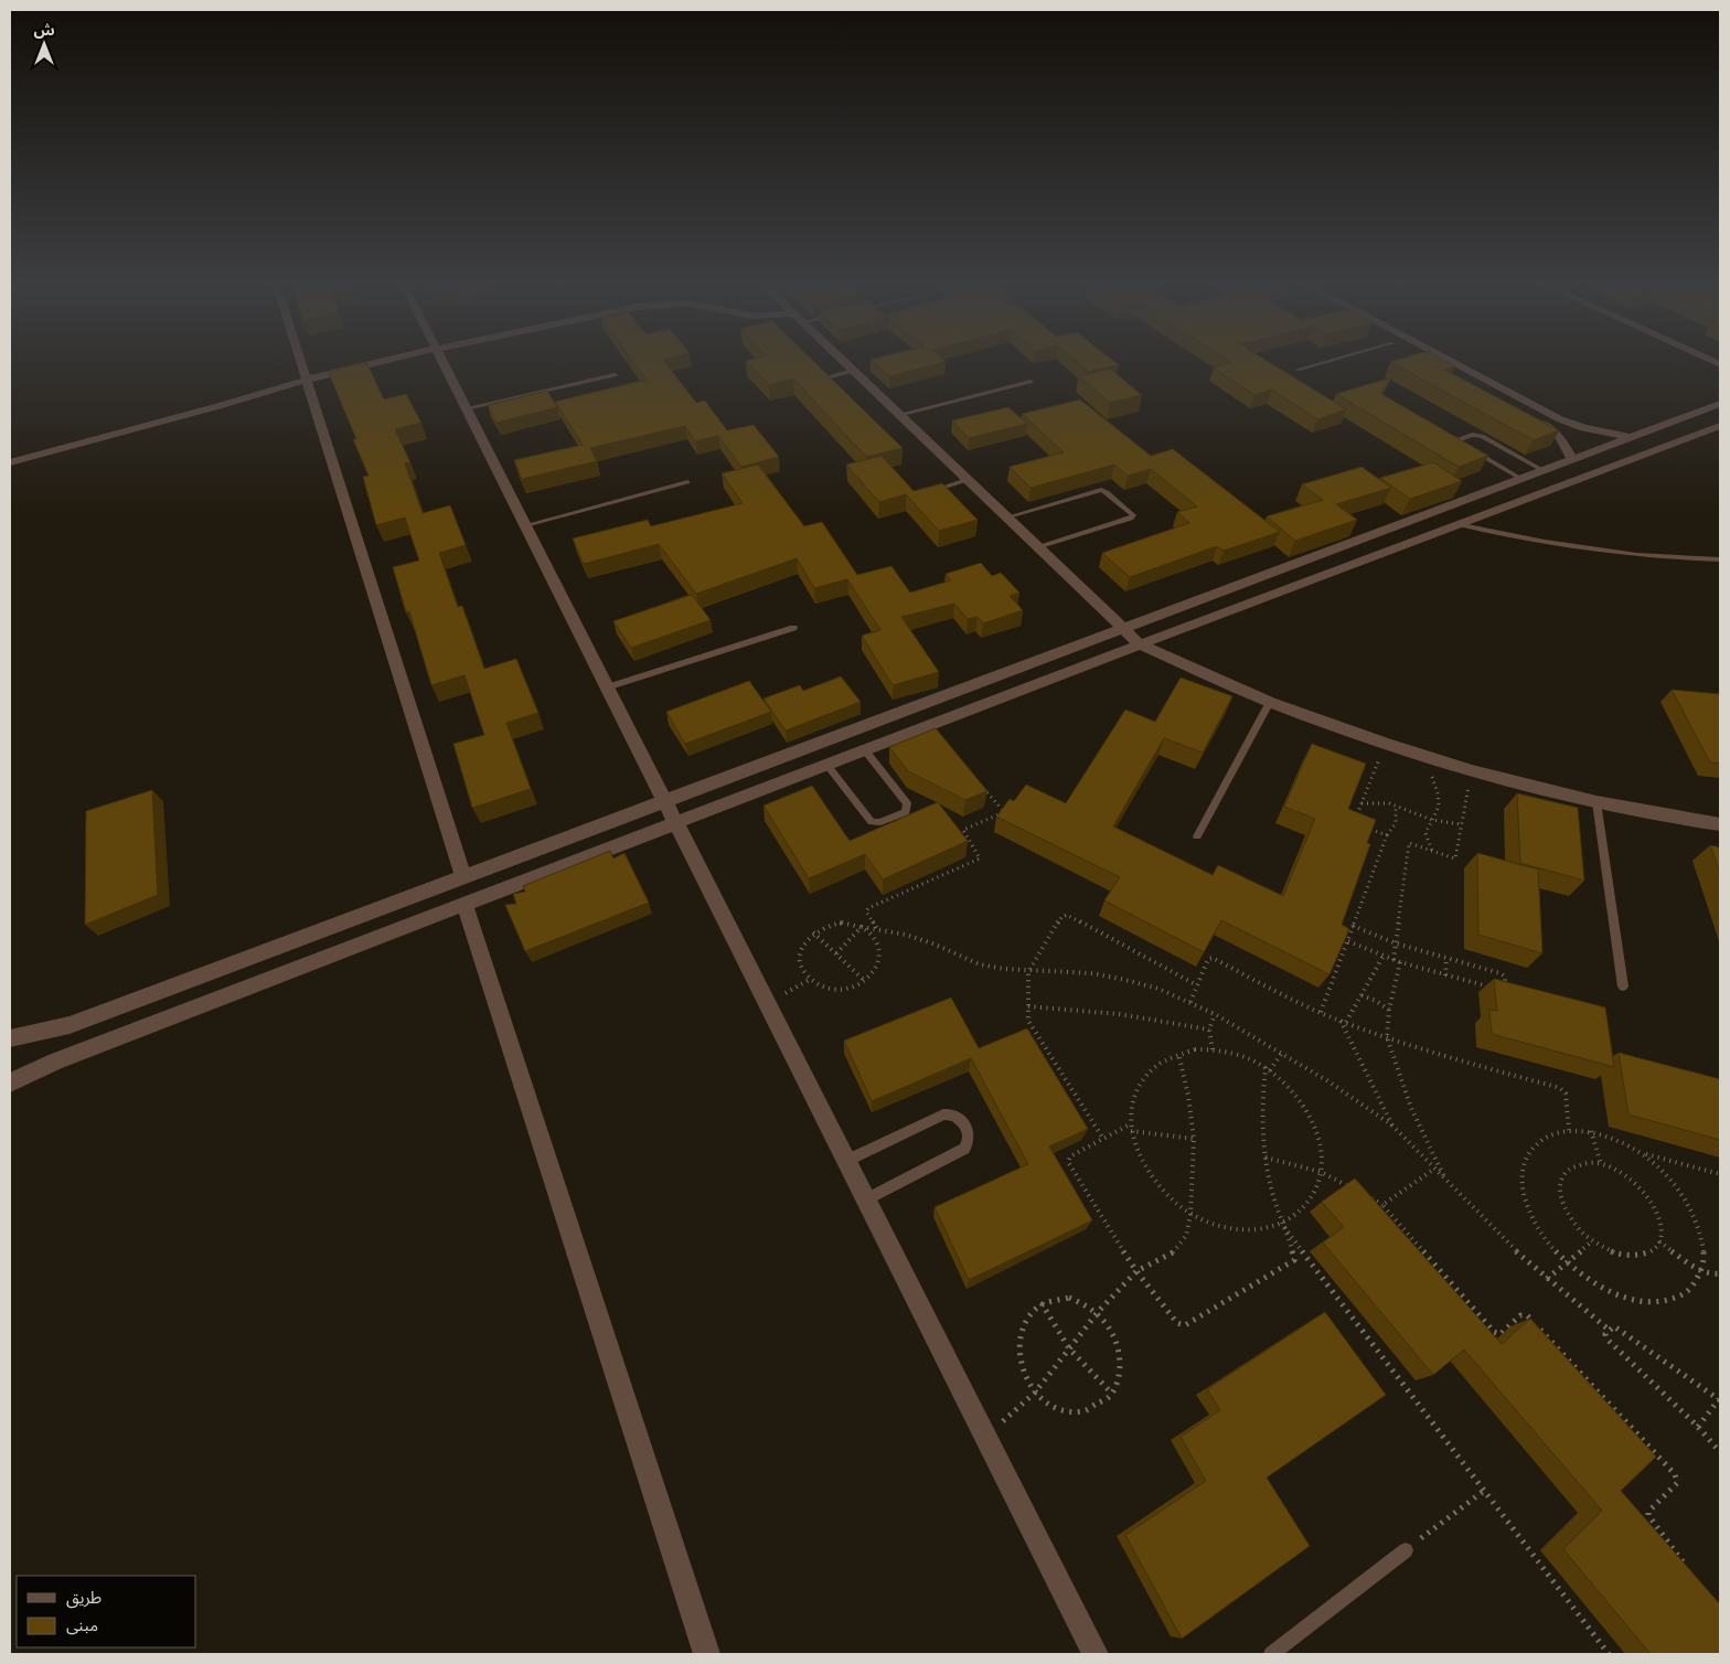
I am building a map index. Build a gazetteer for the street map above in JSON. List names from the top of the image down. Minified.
{"legend":["طريق","مبنى"],"north":"top"}
